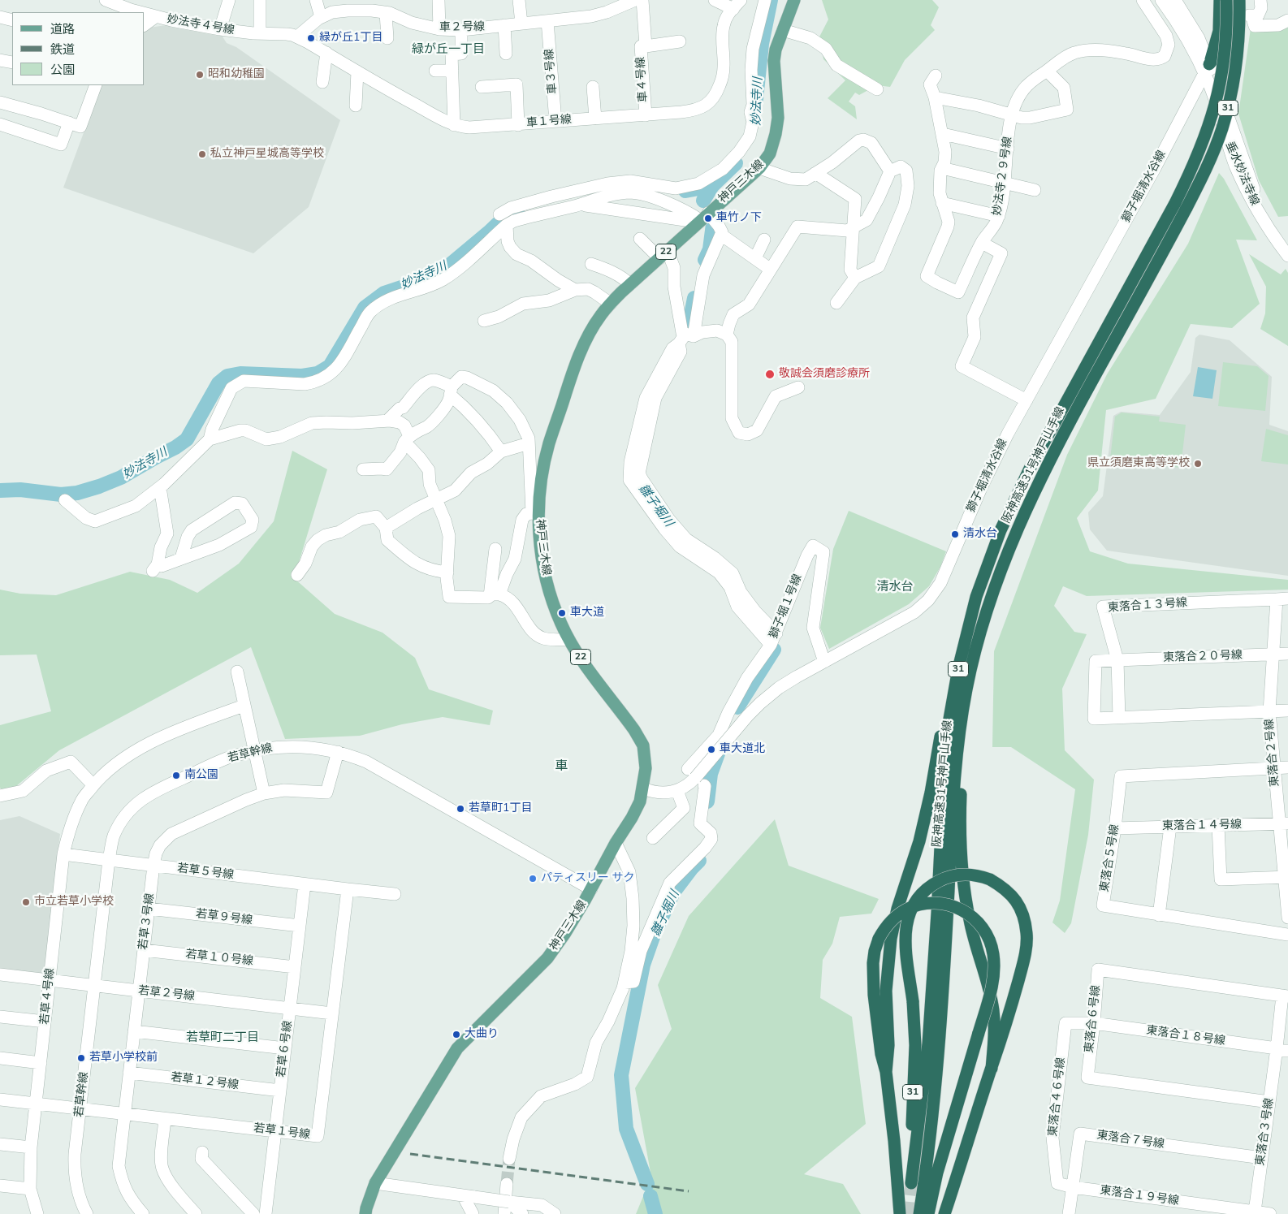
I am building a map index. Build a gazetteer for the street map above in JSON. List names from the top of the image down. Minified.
{"streets":{"highway":["31","阪神高速31号神戸山手線"],"main road":["神戸三木線","22"],"street":["妙法寺４号線","車２号線","車３号線","車４号線","車１号線","垂水妙法寺線","妙法寺２９号線","獅子堀清水谷線","東落合１３号線","獅子堀１号線","東落合２０号線","東落合２号線","若草幹線","東落合１４号線","東落合５号線","若草５号線","若草９号線","若草３号線","若草１０号線","若草２号線","若草４号線","東落合６号線","東落合１８号線","若草６号線","若草１２号線","東落合４６号線","若草１号線","東落合３号線","東落合７号線","東落合１９号線"]},"crossings":[["妙法寺４号線","車２号線"],["妙法寺４号線","車１号線"],["車２号線","車３号線"],["車２号線","車１号線"],["車３号線","車１号線"],["車４号線","車１号線"],["31","垂水妙法寺線"],["31","獅子堀清水谷線"],["31","阪神高速31号神戸山手線"],["垂水妙法寺線","獅子堀清水谷線"],["神戸三木線","若草幹線"],["獅子堀清水谷線","獅子堀１号線"],["東落合１３号線","東落合２０号線"],["東落合１３号線","東落合２号線"],["東落合２０号線","東落合２号線"],["東落合２号線","東落合１４号線"],["東落合２号線","東落合５号線"],["若草幹線","若草５号線"],["若草幹線","若草３号線"],["若草幹線","若草２号線"],["若草幹線","若草１号線"],["東落合１４号線","東落合５号線"],["若草５号線","若草３号線"],["若草５号線","若草４号線"],["若草５号線","若草６号線"],["若草５号線","若草１号線"],["若草９号線","若草３号線"],["若草９号線","若草６号線"],["若草３号線","若草１０号線"],["若草３号線","若草２号線"],["若草３号線","若草１２号線"],["若草３号線","若草１号線"],["若草１０号線","若草６号線"],["若草２号線","若草４号線"],["若草２号線","若草６号線"],["若草２号線","若草１号線"],["若草４号線","若草１号線"],["東落合６号線","東落合１８号線"],["東落合６号線","東落合４６号線"],["東落合６号線","東落合３号線"],["東落合１８号線","東落合４６号線"],["東落合１８号線","東落合３号線"],["若草６号線","若草１２号線"],["若草６号線","若草１号線"],["東落合４６号線","東落合７号線"],["東落合４６号線","東落合１９号線"],["東落合３号線","東落合７号線"],["東落合３号線","東落合１９号線"],["東落合７号線","東落合１９号線"]],"districts":["緑が丘一丁目","清水台","車","若草町二丁目"],"water":["妙法寺川","雛子堀川"],"places":["緑が丘1丁目","昭和幼稚園","私立神戸星城高等学校","車竹ノ下","敬誠会須磨診療所","県立須磨東高等学校","清水台","車大道","車大道北","南公園","若草町1丁目","パティスリー サク","市立若草小学校","大曲り","若草小学校前"],"legend":["道路","鉄道","公園"]}
